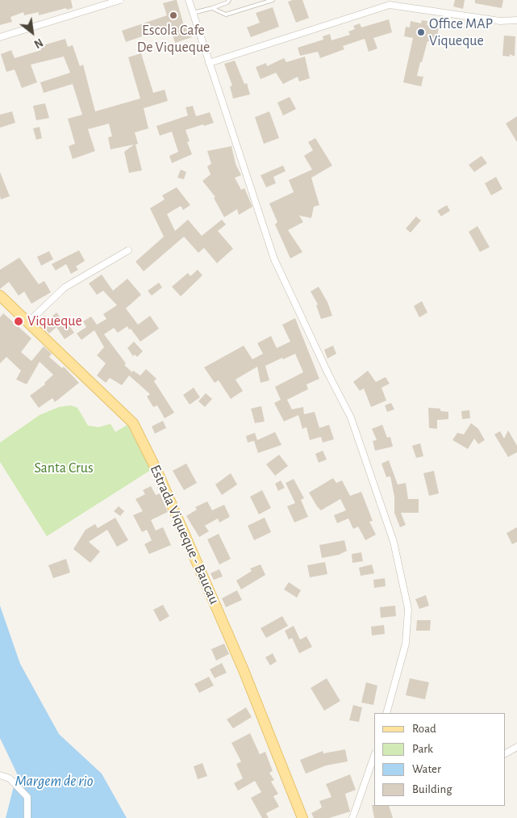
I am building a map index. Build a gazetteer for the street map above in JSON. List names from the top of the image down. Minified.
{"streets":{"main road":["Estrada Viqueque - Baucau"]},"water":["Margem de rio"],"parks":["Santa Crus"],"places":["Escola Cafe De Viqueque","Office MAP Viqueque","Viqueque"],"legend":["Road","Park","Water","Building"],"north":"bottom right"}
